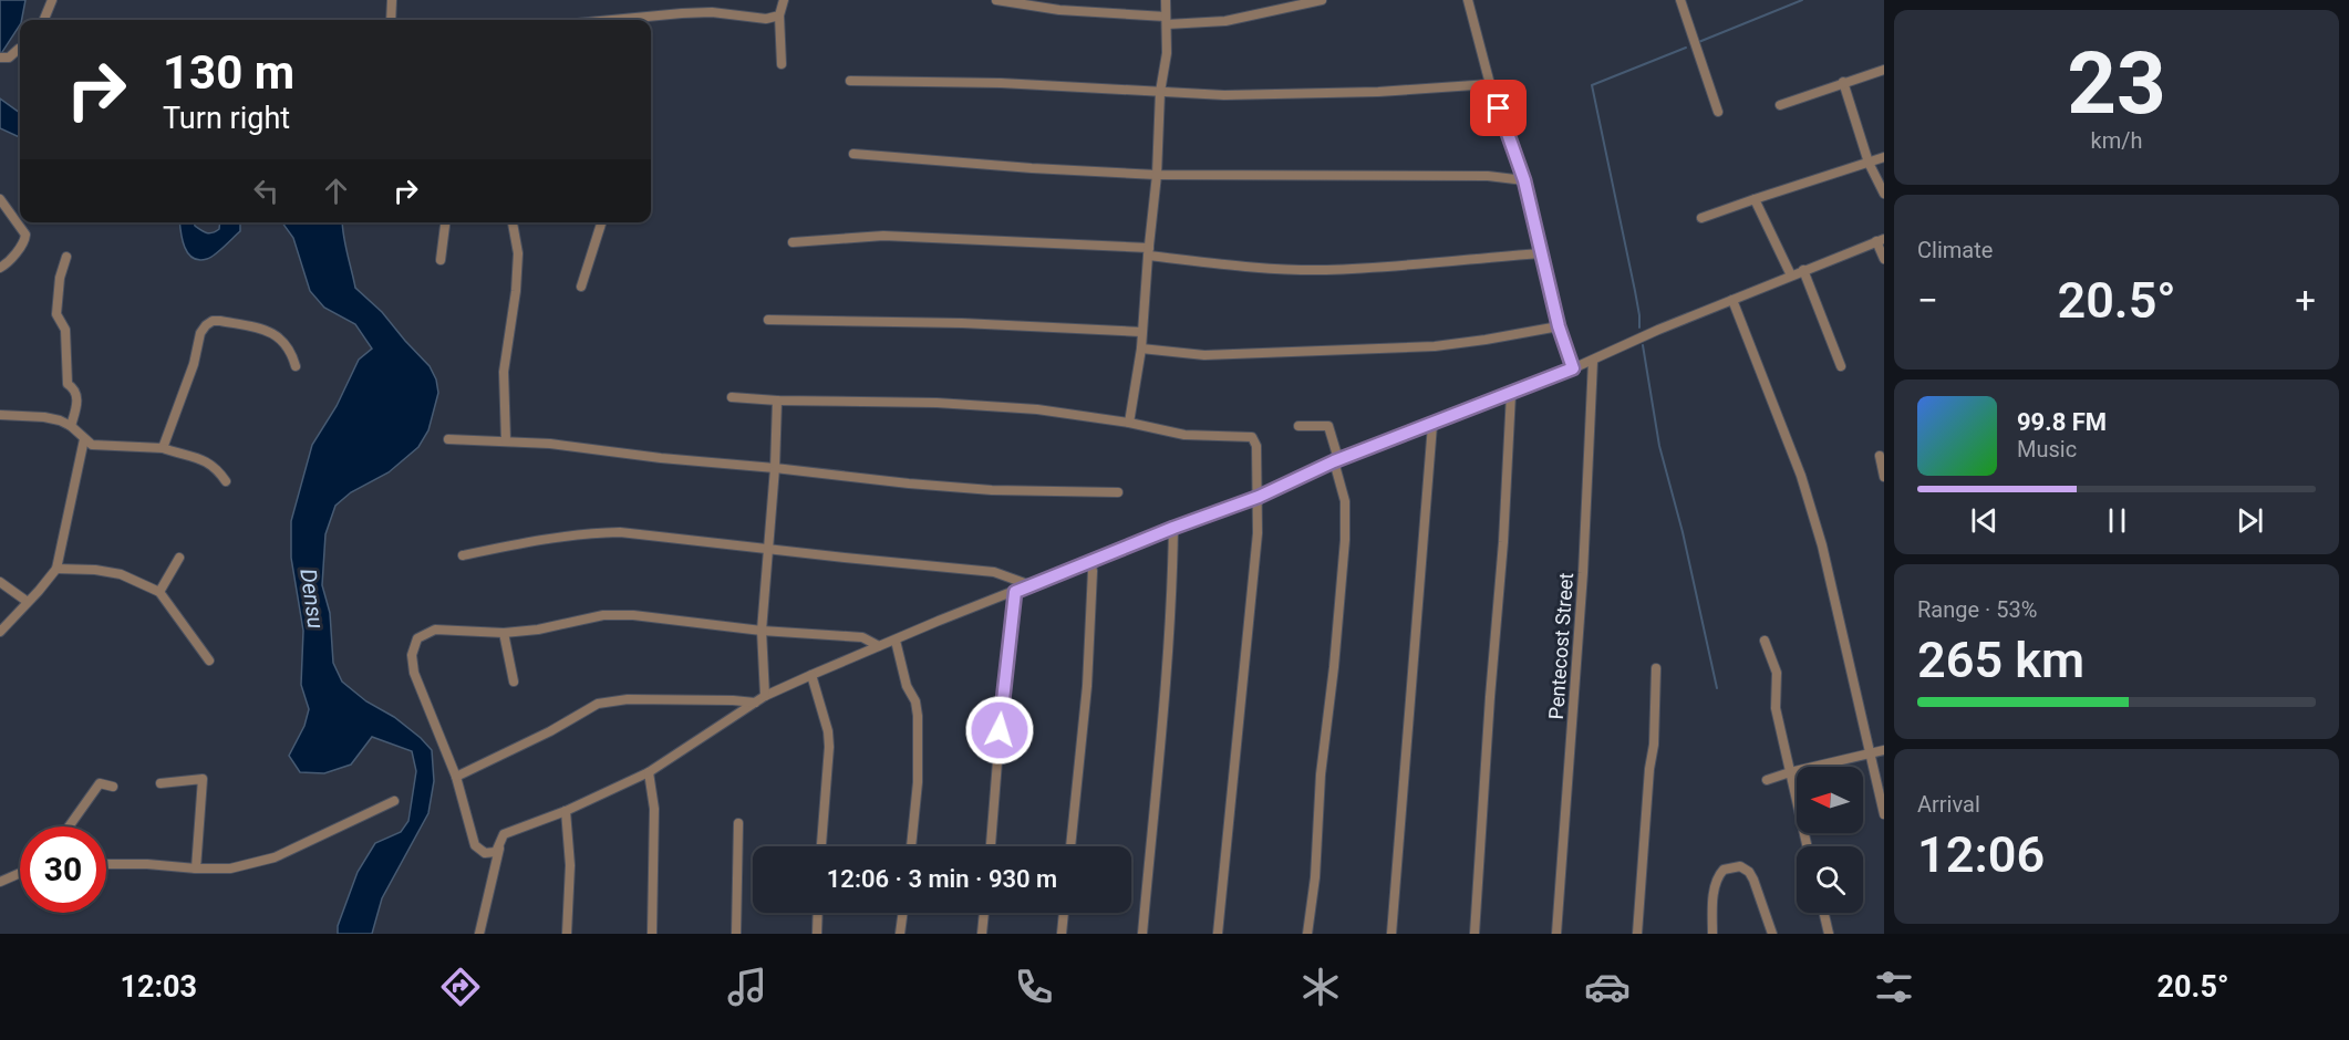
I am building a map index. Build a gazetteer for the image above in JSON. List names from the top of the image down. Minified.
{"streets":{"street":["Pentecost Street"]},"water":["Densu"],"north":"left","page":{"tile":[["23","km/h"],"Climate",["Range · 53%","265 km"],["Arrival","12:06"]],"turn":["130 m","Turn right"],"heat":["−","20.5°","+"],"song":["99.8 FM","Music"],"limit":"30","trip":"12:06 · 3 min · 930 m","tabs":["12:03","20.5°"]}}
